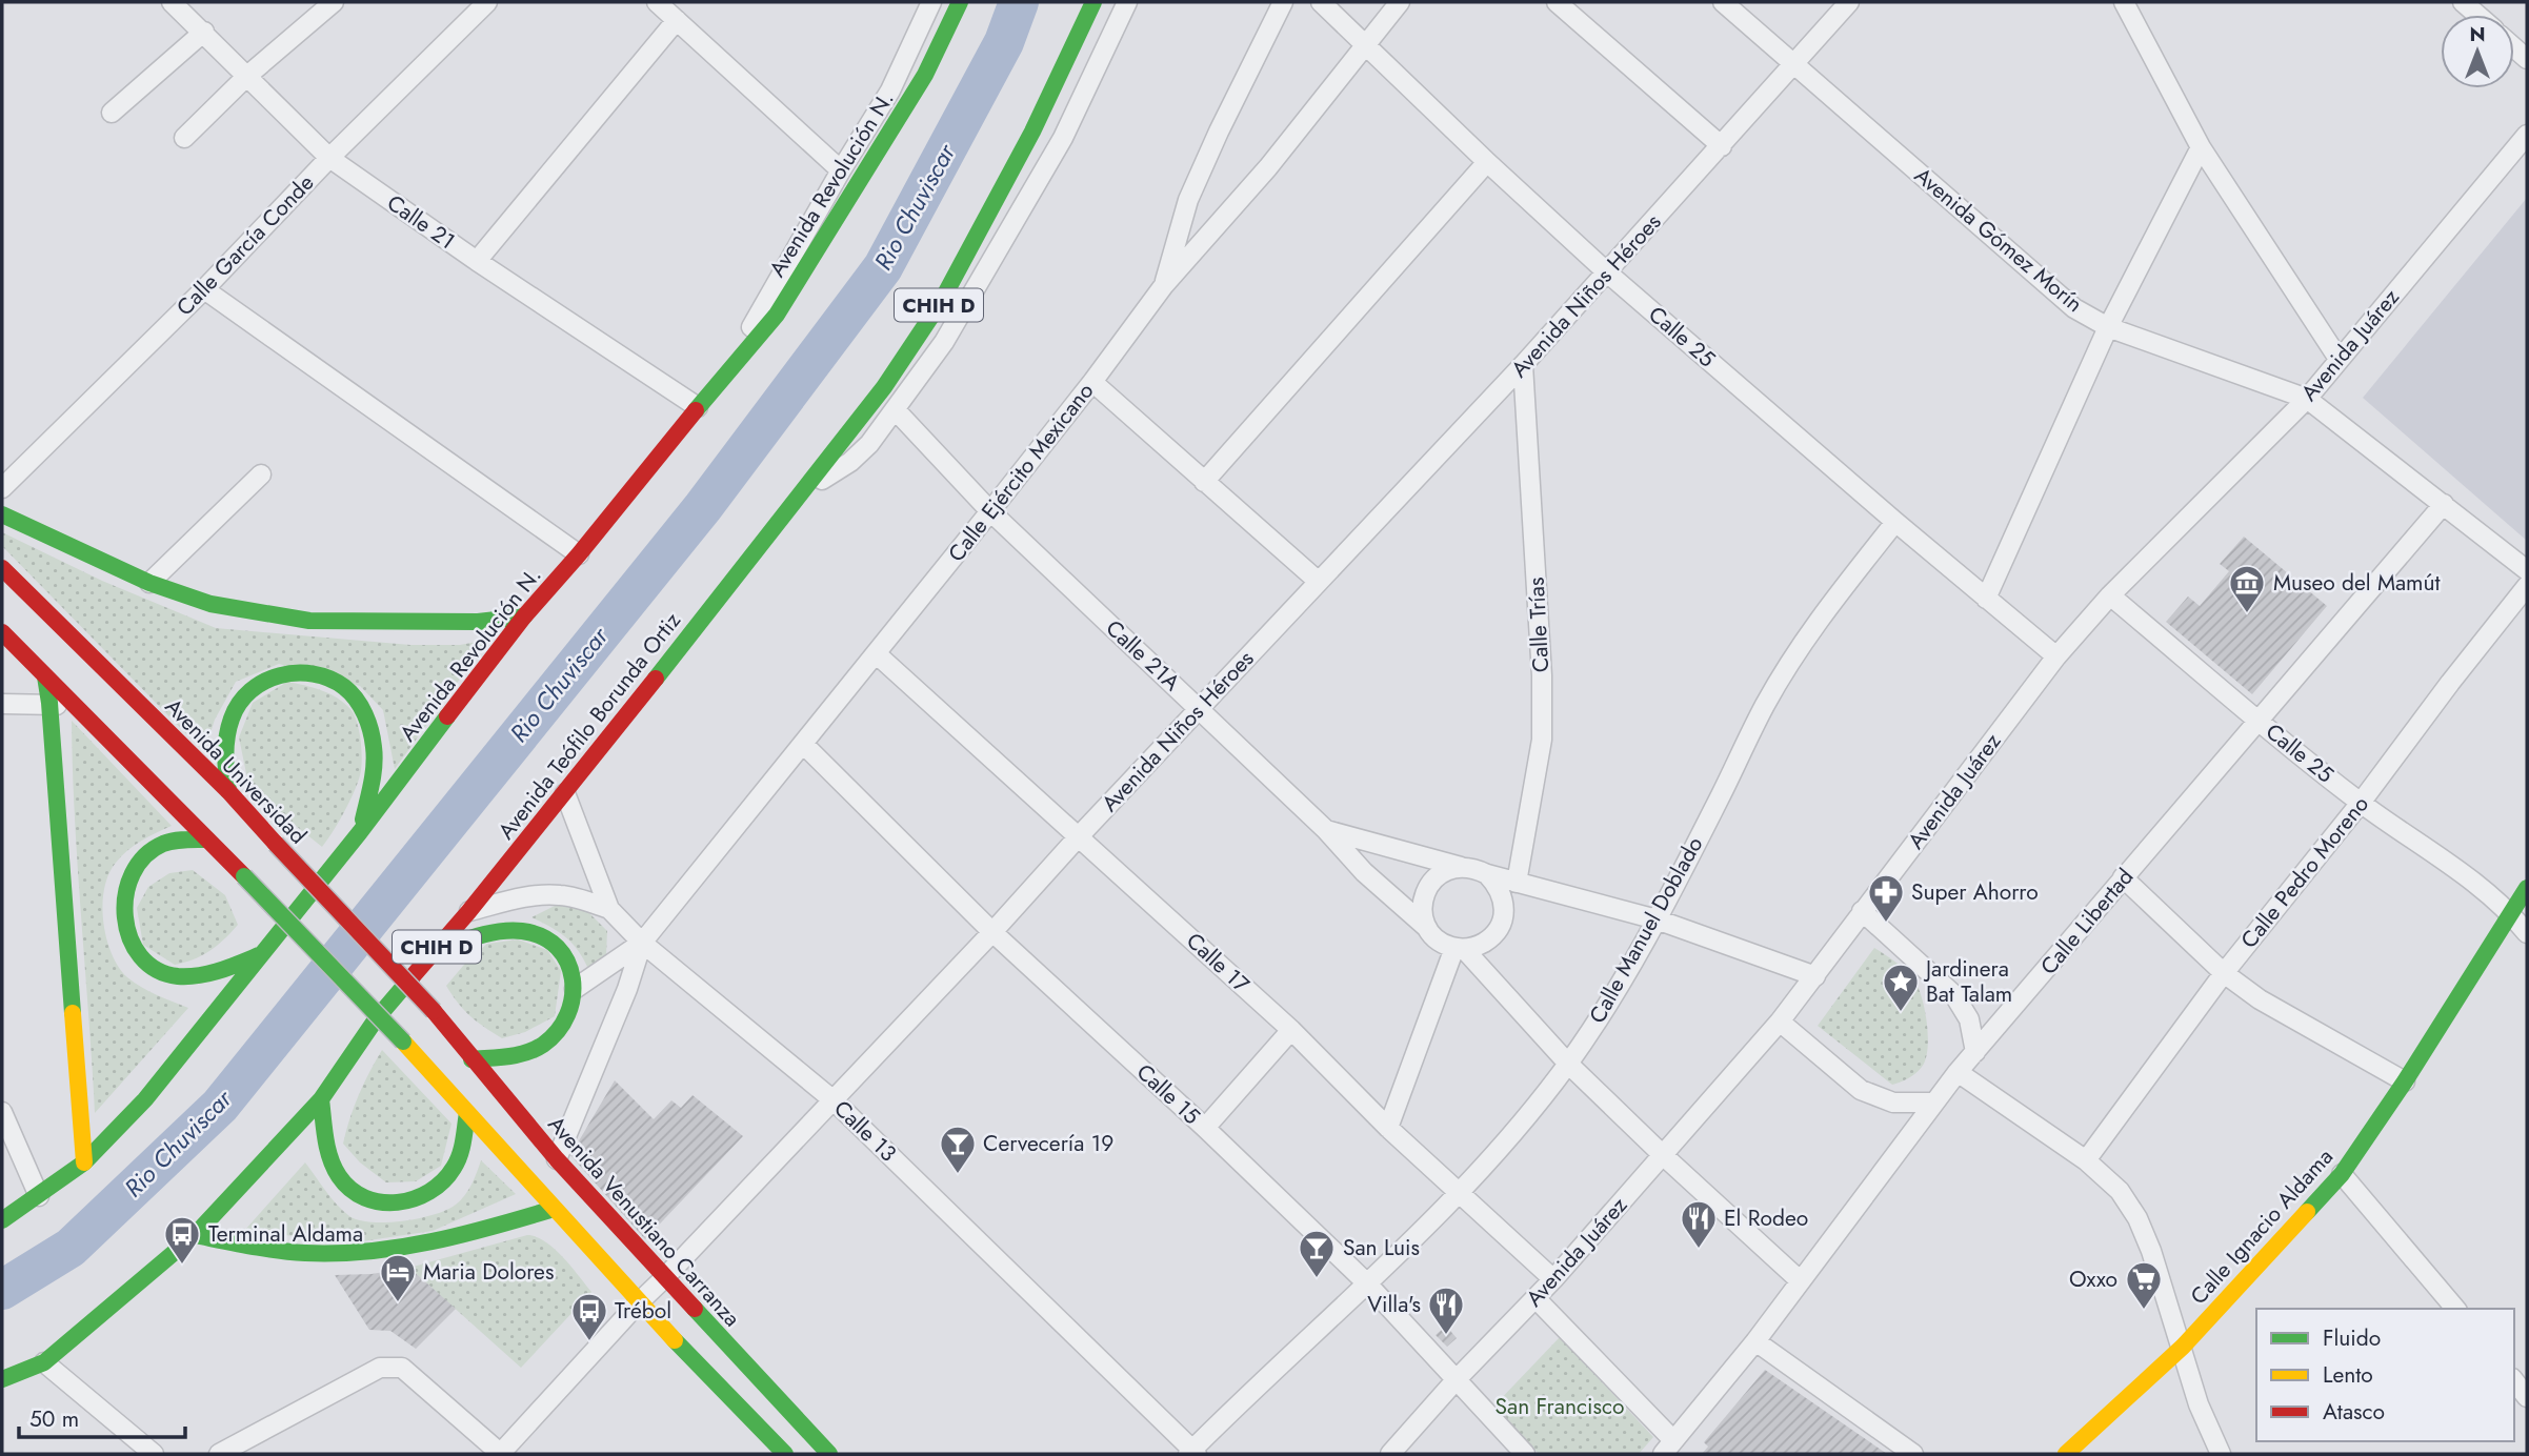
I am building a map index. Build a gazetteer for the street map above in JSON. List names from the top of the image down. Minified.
{"streets":{"main road":["Avenida Revolución N.","CHIH D","Avenida Teófilo Borunda Ortiz","Avenida Universidad","Avenida Venustiano Carranza","Calle Ignacio Aldama"],"street":["Calle 21","Avenida Gómez Morín","Calle García Conde","Avenida Niños Héroes","Calle 25","Avenida Juárez","Calle Ejército Mexicano","Calle Trías","Calle 21A","Calle Pedro Moreno","Calle Libertad","Calle Manuel Doblado","Calle 17","Calle 15","Calle 13"]},"crossings":[["Avenida Revolución N.","Calle 21"],["Calle 21","Calle García Conde"],["Avenida Gómez Morín","Avenida Niños Héroes"],["Avenida Gómez Morín","Avenida Juárez"],["Avenida Gómez Morín","Calle Libertad"],["Avenida Niños Héroes","Calle 25"],["Avenida Niños Héroes","Calle Trías"],["Avenida Niños Héroes","Calle 21A"],["Avenida Niños Héroes","Calle 17"],["Avenida Niños Héroes","Calle 15"],["Avenida Niños Héroes","Calle 13"],["Avenida Niños Héroes","Avenida Venustiano Carranza"],["Calle 25","Avenida Juárez"],["Calle 25","Calle Ejército Mexicano"],["Calle 25","Calle Pedro Moreno"],["Calle 25","Calle Libertad"],["Calle 25","Calle Manuel Doblado"],["Calle 25","Calle Ignacio Aldama"],["Avenida Juárez","Calle 17"],["Avenida Juárez","Calle 15"],["Calle Ejército Mexicano","Calle 21A"],["Calle Ejército Mexicano","Calle 17"],["Calle Ejército Mexicano","Calle 15"],["Calle Ejército Mexicano","Calle 13"],["Avenida Teófilo Borunda Ortiz","Calle 13"],["Avenida Universidad","Avenida Venustiano Carranza"],["Calle Manuel Doblado","Calle 17"],["Calle Manuel Doblado","Calle 15"],["Calle Manuel Doblado","Calle 13"]],"water":["Rio Chuviscar"],"parks":["San Francisco"],"places":{"museum":["Museo del Mamút"],"pharmacy":["Super Ahorro"],"place":["Jardinera Bat Talam"],"bar":["Cervecería 19","San Luis"],"restaurant":["El Rodeo","Villa's"],"bus stop":["Terminal Aldama","Trébol"],"hotel":["Maria Dolores"],"supermarket":["Oxxo"]},"legend":["Fluido","Lento","Atasco"],"scale_bar":"50 m","north":"top"}
